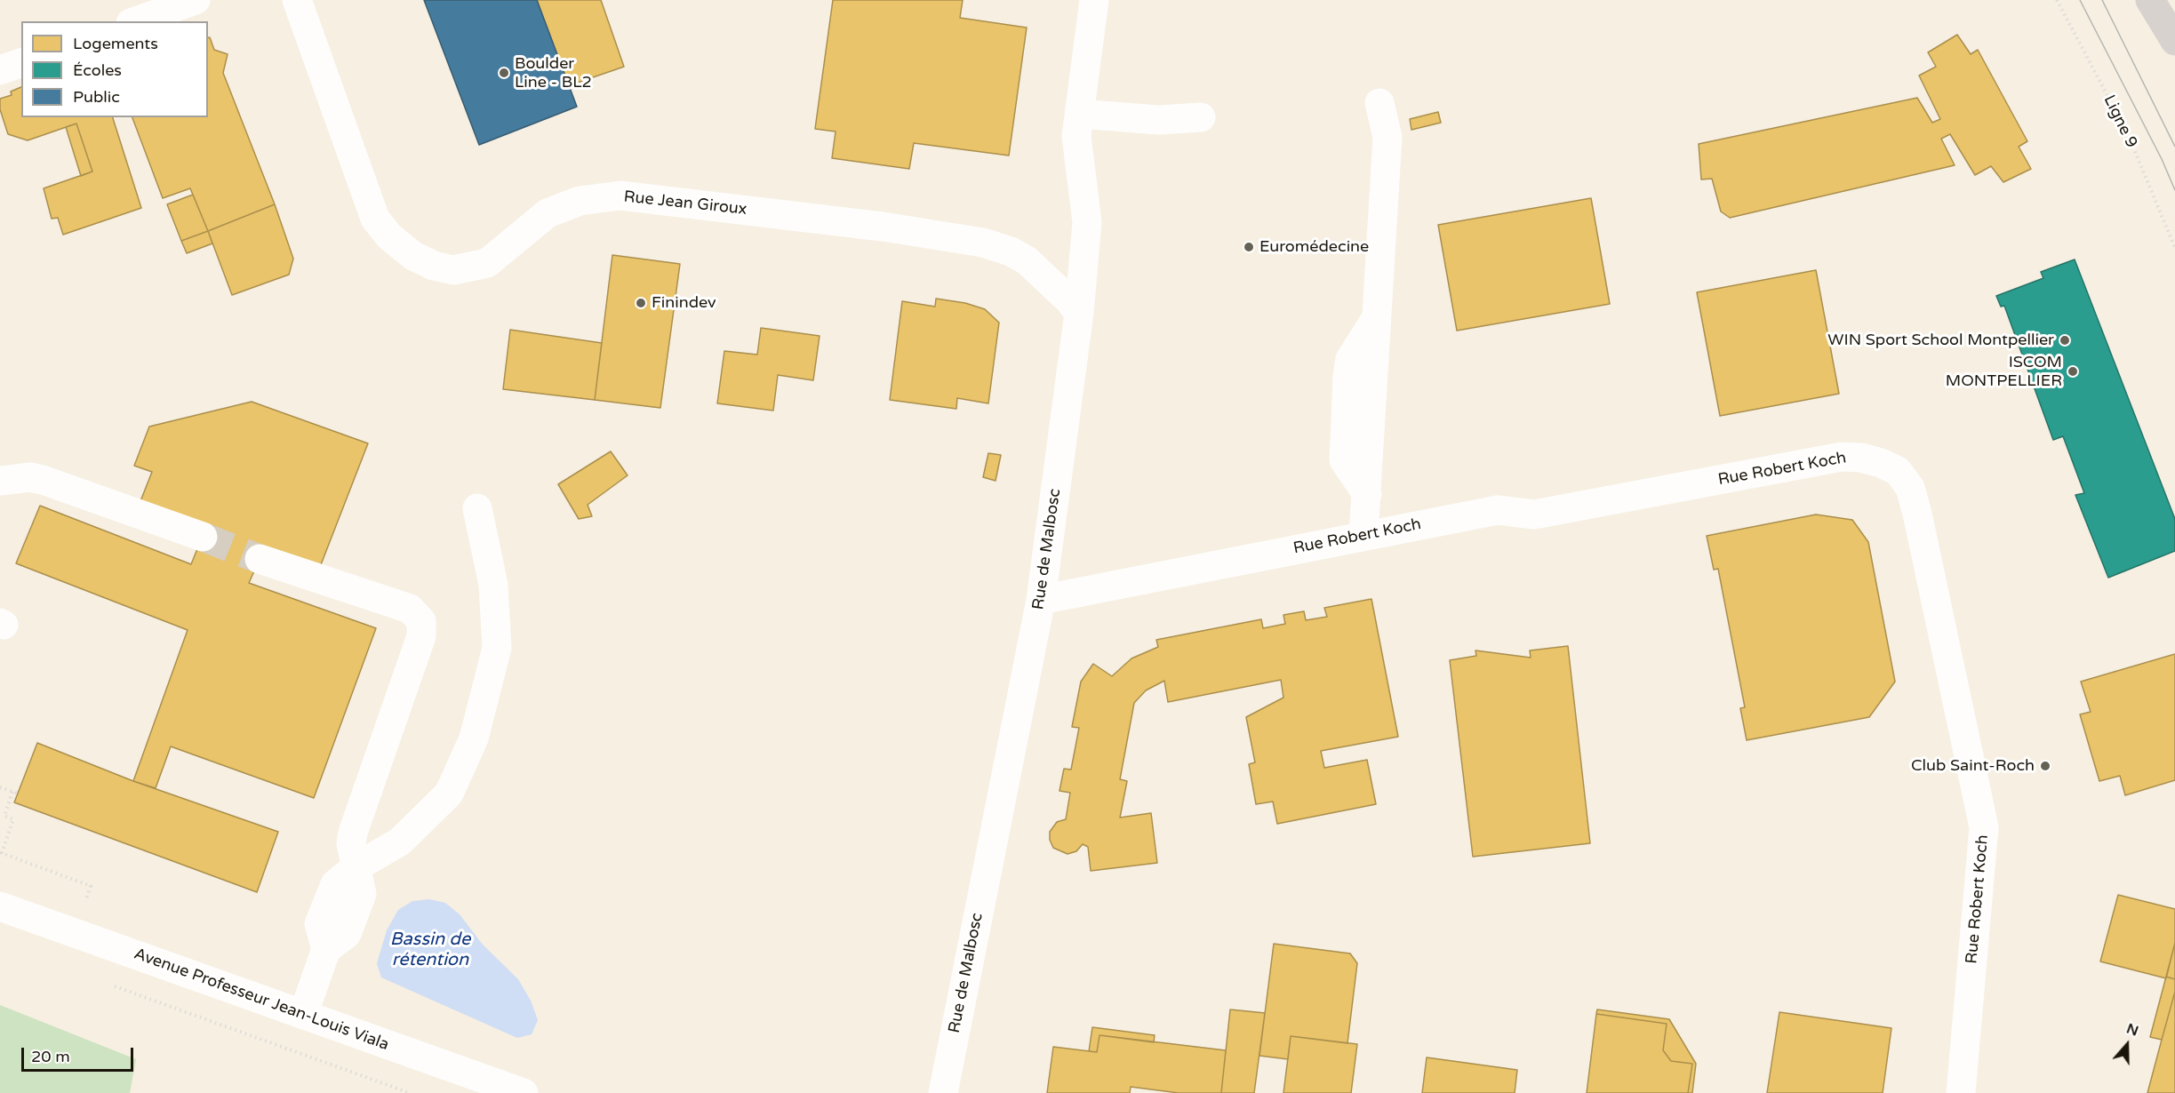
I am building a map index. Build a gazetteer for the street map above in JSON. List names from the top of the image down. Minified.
{"streets":{"street":["Rue Jean Giroux","Rue Robert Koch","Rue de Malbosc","Avenue Professeur Jean-Louis Viala"],"path":["Ligne 9"]},"crossings":[["Rue Jean Giroux","Rue de Malbosc"],["Rue Robert Koch","Rue de Malbosc"]],"water":["Bassin de rétention"],"places":["Boulder Line - BL2","Euromédecine","Finindev","WIN Sport School Montpellier","ISCOM MONTPELLIER","Club Saint-Roch"],"legend":["Logements","Écoles","Public"],"scale_bar":"20 m","north":"top"}
